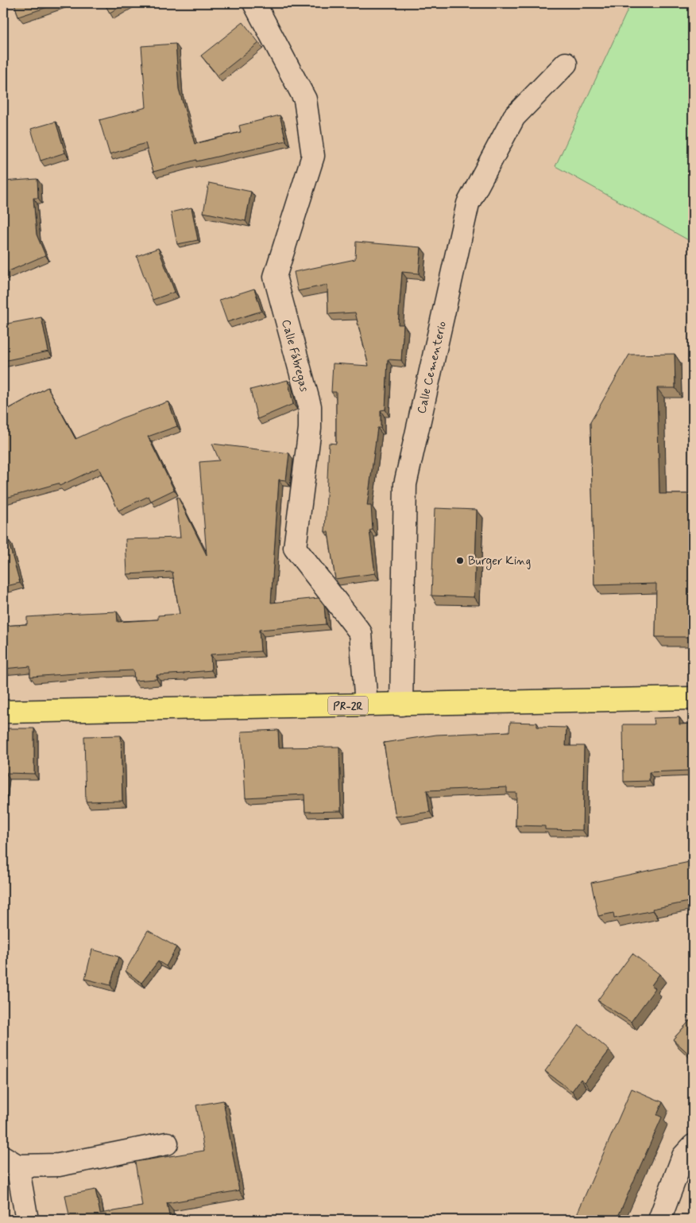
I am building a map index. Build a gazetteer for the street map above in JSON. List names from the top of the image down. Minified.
{"streets":{"main road":["PR-2R"],"street":["Calle Fábregas","Calle Cementerio"]},"crossings":[["Calle Fábregas","PR-2R"],["Calle Cementerio","PR-2R"]],"places":["Burger King"]}
